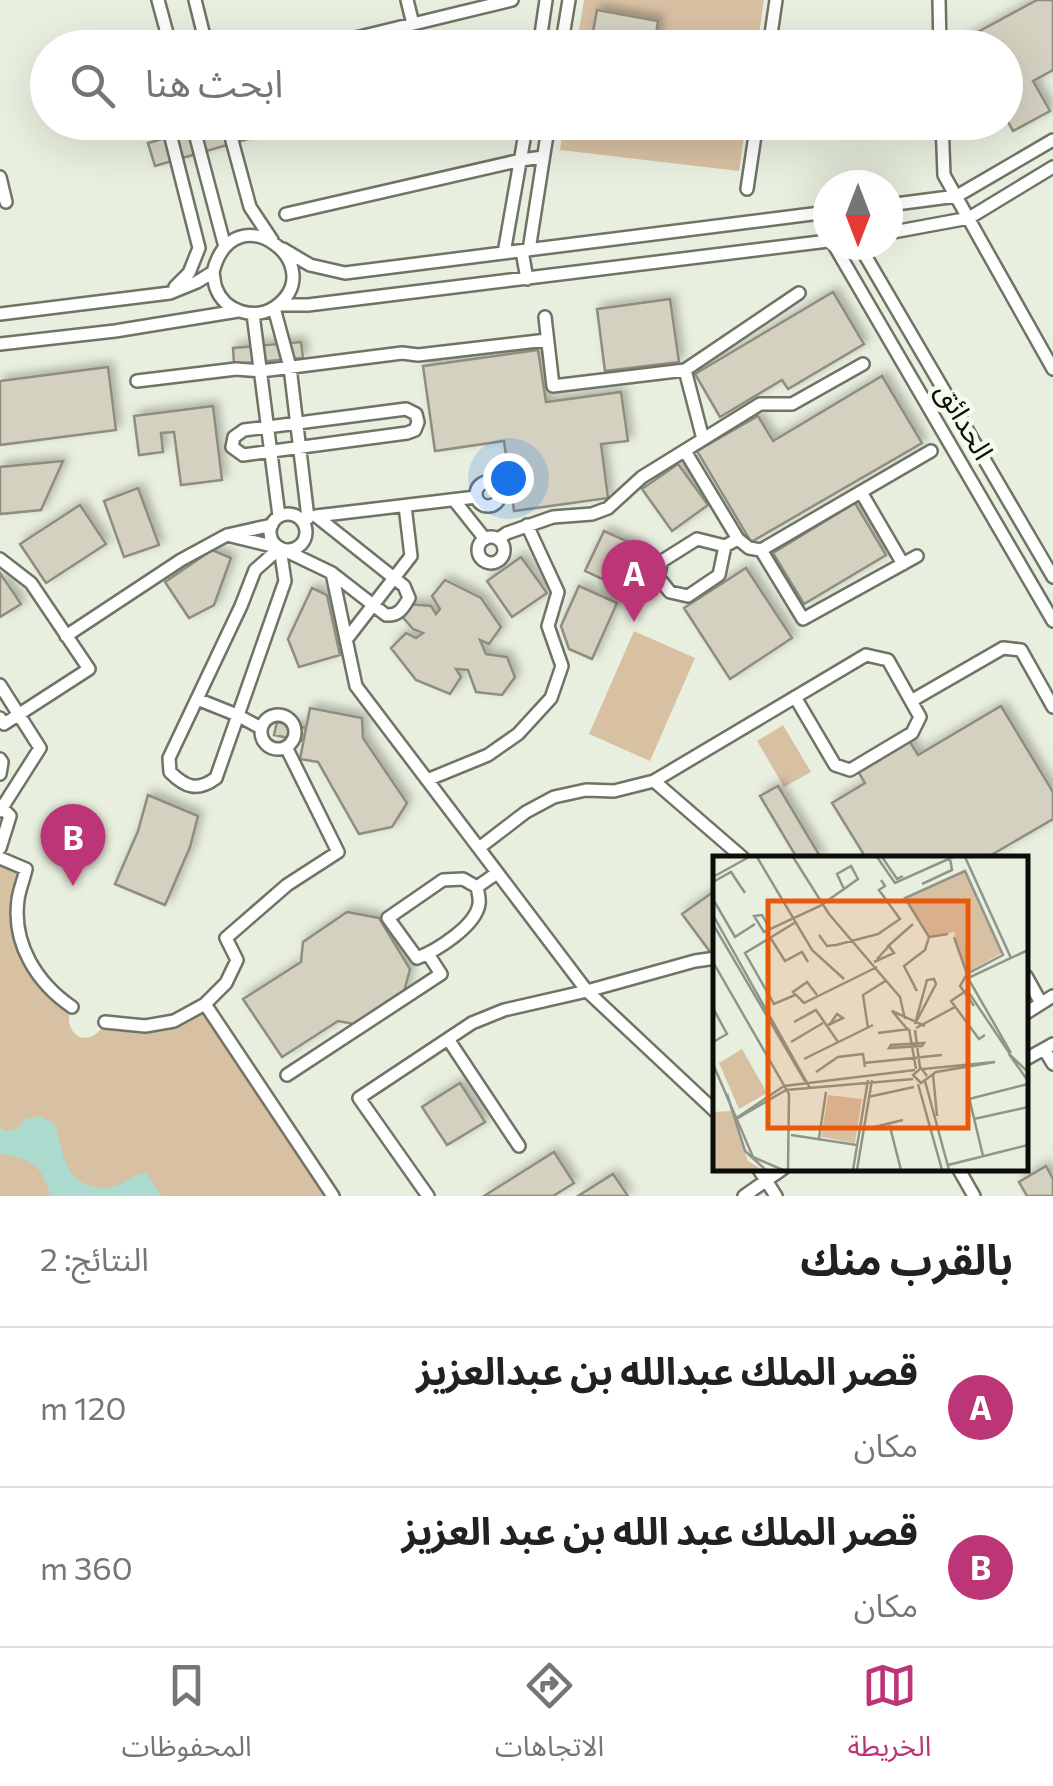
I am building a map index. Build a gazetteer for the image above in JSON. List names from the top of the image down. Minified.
{"streets":{"street":["الحدائق"]},"north":"bottom","page":{"search":"ابحث هنا","pins":["A","B"],"heading":["بالقرب منك","النتائج: 2"],"list":[{"mark":"A","name":"قصر الملك عبدالله بن عبدالعزيز","note":"مكان","value":"120 m"},{"mark":"B","name":"قصر الملك عبد الله بن عبد العزيز","note":"مكان","value":"360 m"}],"nav":["الخريطة","الاتجاهات","المحفوظات"]}}
